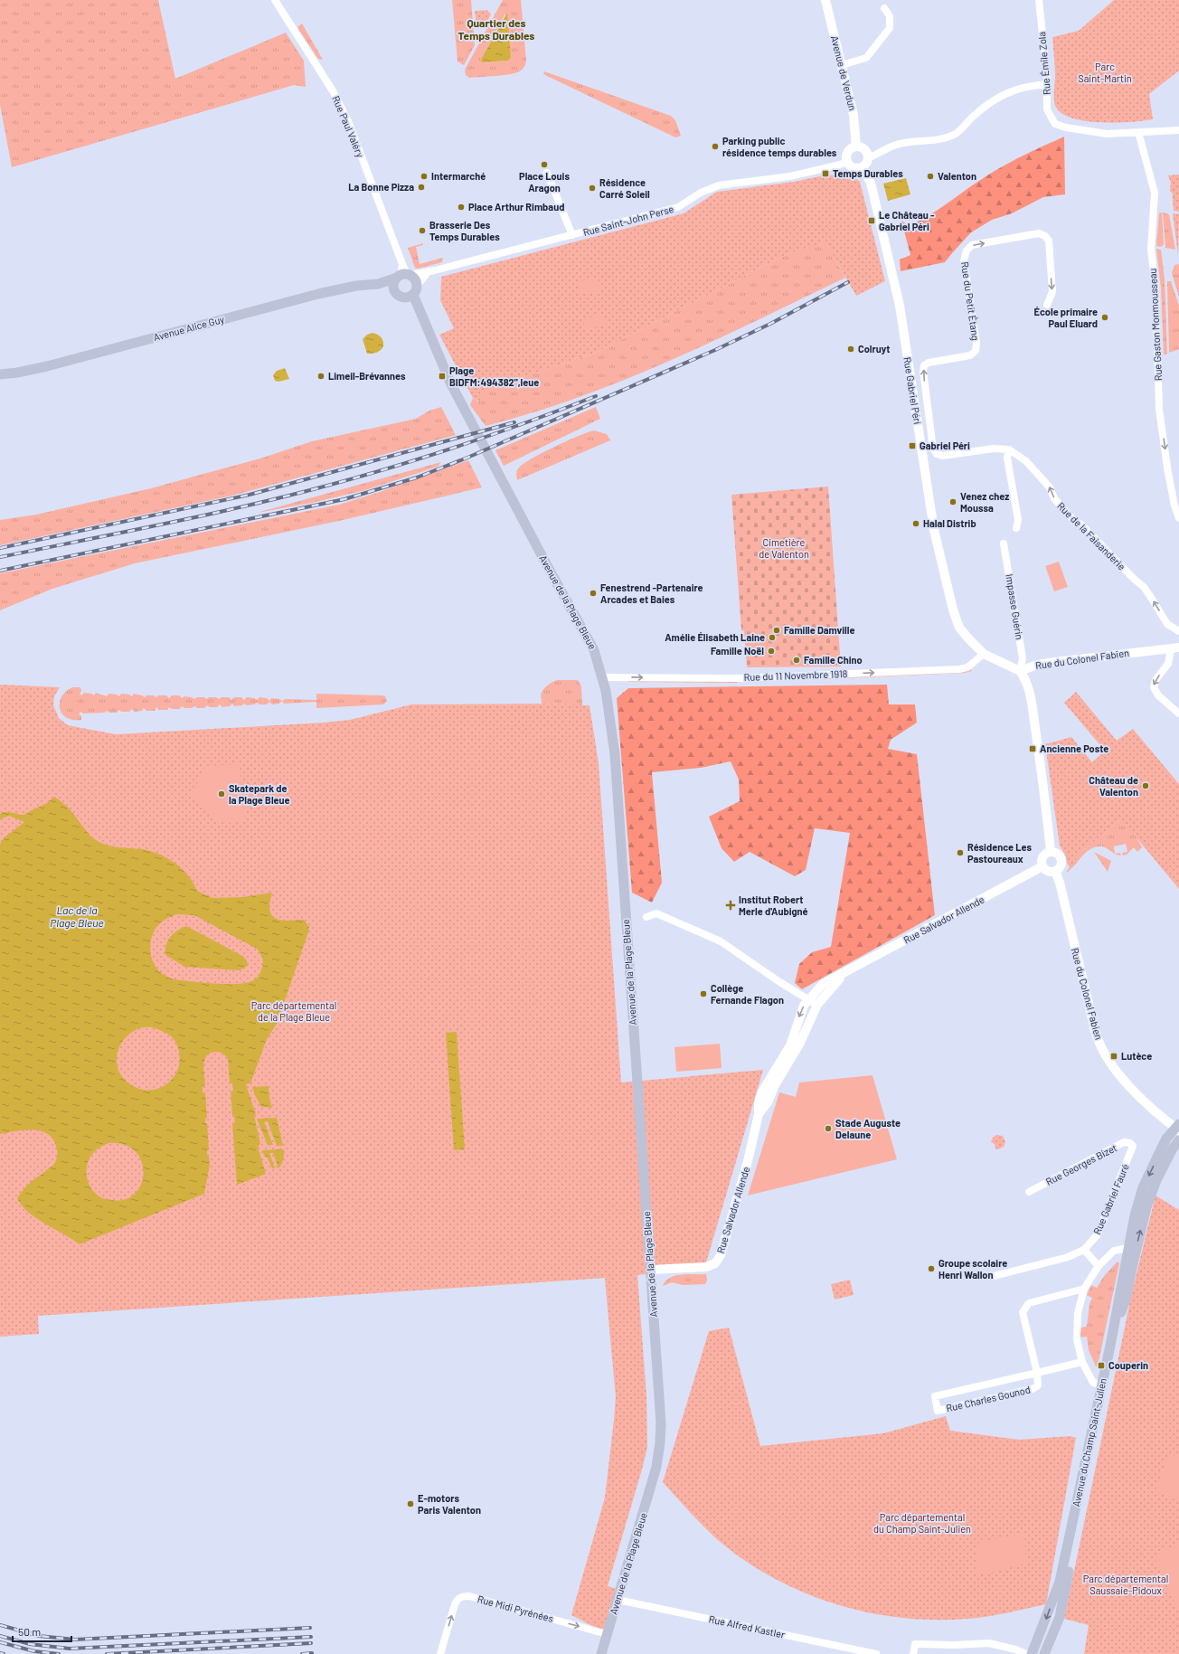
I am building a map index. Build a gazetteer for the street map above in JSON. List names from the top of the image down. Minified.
{"streets":{"main road":["Avenue Alice Guy","Avenue de la Plage Bleue","Avenue du Champ Saint-Julien"],"street":["Rue Émile Zola","Avenue de Verdun","Rue Paul Valéry","Rue Saint-John Perse","Rue du Petit Étang","Rue Gaston Monmousseau","Rue Gabriel Péri","Rue de la Faisanderie","Impasse Guérin","Rue du Colonel Fabien","Rue du 11 Novembre 1918","Rue Salvador Allende","Rue Georges Bizet","Rue Gabriel Fauré","Rue Charles Gounod","Rue Midi Pyrénées","Rue Alfred Kastler"]},"crossings":[["Rue Émile Zola","Rue Gaston Monmousseau"],["Avenue de Verdun","Rue Saint-John Perse"],["Avenue de Verdun","Rue Gabriel Péri"],["Rue Paul Valéry","Rue Saint-John Perse"],["Rue Paul Valéry","Avenue Alice Guy"],["Rue Paul Valéry","Avenue de la Plage Bleue"],["Rue Saint-John Perse","Avenue Alice Guy"],["Rue Saint-John Perse","Rue Gabriel Péri"],["Rue Saint-John Perse","Avenue de la Plage Bleue"],["Avenue Alice Guy","Avenue de la Plage Bleue"],["Rue Gabriel Péri","Impasse Guérin"],["Rue Gabriel Péri","Rue du Colonel Fabien"],["Rue Gabriel Péri","Rue du 11 Novembre 1918"],["Avenue de la Plage Bleue","Rue du 11 Novembre 1918"],["Avenue de la Plage Bleue","Rue Salvador Allende"],["Avenue de la Plage Bleue","Rue Midi Pyrénées"],["Avenue de la Plage Bleue","Rue Alfred Kastler"],["Impasse Guérin","Rue du Colonel Fabien"],["Rue du Colonel Fabien","Rue Salvador Allende"],["Rue du Colonel Fabien","Avenue du Champ Saint-Julien"],["Rue Georges Bizet","Rue Gabriel Fauré"]],"one_way":["Rue Gaston Monmousseau","Rue de la Faisanderie","Rue du 11 Novembre 1918"],"districts":["Quartier des Temps Durables"],"water":["Lac de la Plage Bleue"],"parks":["Parc Saint-Martin","Cimetière de Valenton","Parc départemental de la Plage Bleue","Parc départemental du Champ Saint-Julien","Parc départemental Saussaie-Pidoux"],"places":{"other":["Parking public résidence temps durables","Place Louis Aragon","Intermarché","Valenton","La Bonne Pizza","Résidence Carré Soleil","Place Arthur Rimbaud","Brasserie Des Temps Durables","École primaire Paul Eluard","Colruyt","Limeil-Brévannes","Venez chez Moussa","Halal Distrib","Fenestrend -Partenaire Arcades et Baies","Famille Damville","Amélie Élisabeth Laine","Famille Noël","Famille Chino","Château de Valenton","Skatepark de la Plage Bleue","Résidence Les Pastoureaux","Collège Fernande Flagon","Stade Auguste Delaune","Groupe scolaire Henri Wallon","E-motors Paris Valenton"],"transit":["Temps Durables","Le Château - Gabriel Péri","Plage BIDFM:494382\",leue","Gabriel Péri","Ancienne Poste","Lutèce","Couperin"],"health":["Institut Robert Merle d'Aubigné"]},"scale_bar":"50 m"}
